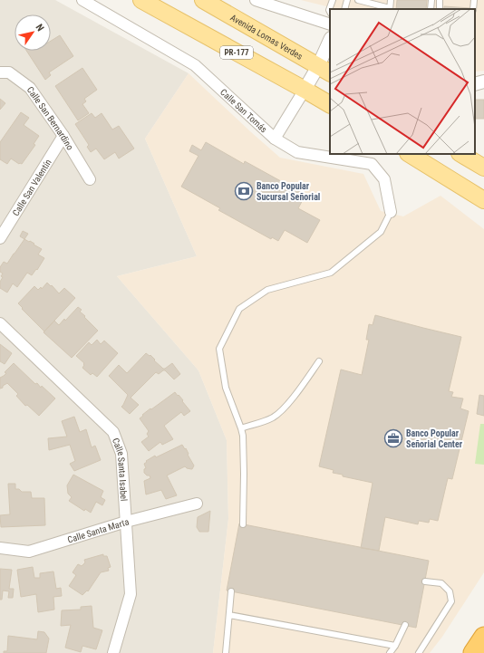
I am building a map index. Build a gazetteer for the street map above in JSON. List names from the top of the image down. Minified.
{"streets":{"main road":["Avenida Lomas Verdes","PR-177"],"street":["Calle San Tomás","Calle San Bernardino","Calle San Valentín","Calle Santa Isabel","Calle Santa Marta"]},"crossings":[["Calle San Bernardino","Calle San Valentín"],["Calle Santa Isabel","Calle Santa Marta"]],"places":{"bank":["Banco Popular Sucursal Señorial"],"office":["Banco Popular Señorial Center"]},"north":"top right"}
